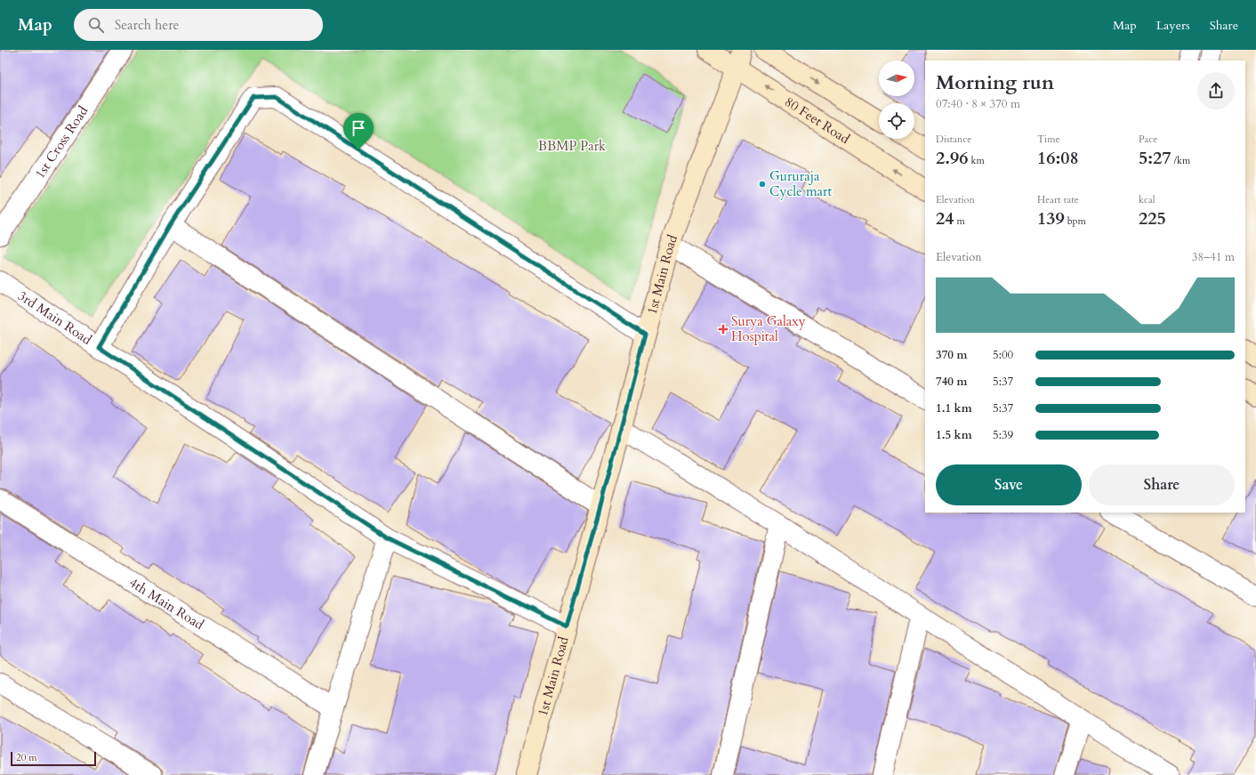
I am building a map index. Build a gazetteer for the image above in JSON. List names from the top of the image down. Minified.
{"streets":{"street":["80 Feet Road","1st Cross Road","1st Main Road","3rd Main Road","4th Main Road"]},"crossings":[["80 Feet Road","1st Main Road"],["1st Main Road","3rd Main Road"]],"parks":["BBMP Park"],"places":{"other":["Gururaja Cycle mart"],"health":["Surya Galaxy Hospital"]},"scale_bar":"20 m","north":"right","page":{"header":"Map","search":"Search here","nav":["Map","Layers","Share"],"heading":["Morning run","07:40 · 8 × 370 m"],"stats":[["Distance","2.96 km"],["Time","16:08"],["Pace","5:27 /km"],["Elevation","24 m"],["Heart rate","139 bpm"],["kcal","225"]],"chart":["Elevation","38–41 m"],"list":[{"name":"370 m","note":"5:00"},{"name":"740 m","note":"5:37"},{"name":"1.1 km","note":"5:37"},{"name":"1.5 km","note":"5:39"}],"buttons":["Save","Share"],"scale":"20 m"}}
